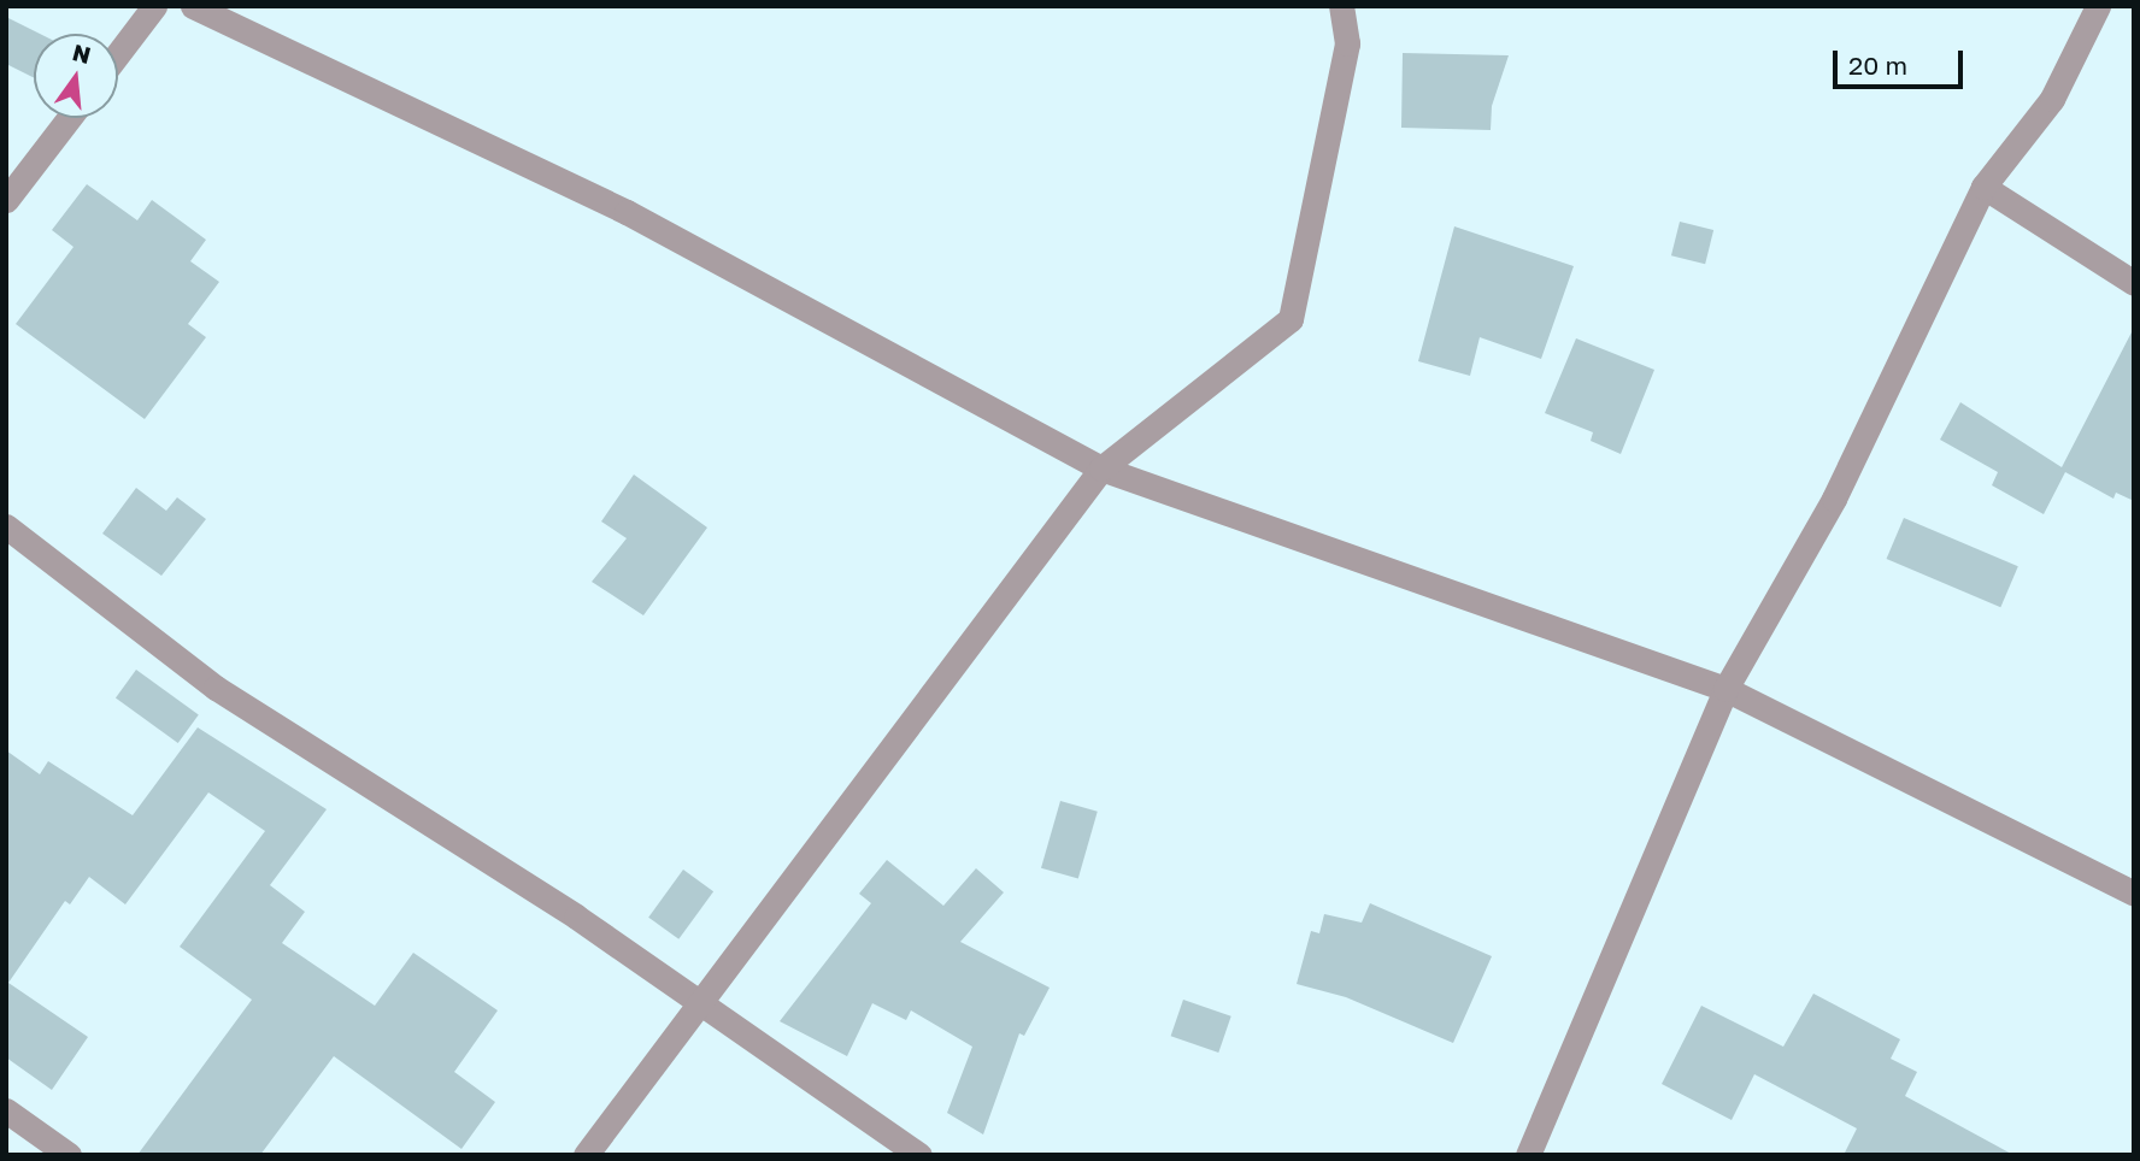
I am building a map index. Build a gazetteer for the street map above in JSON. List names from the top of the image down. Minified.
{"scale_bar":"20 m","north":"top"}
